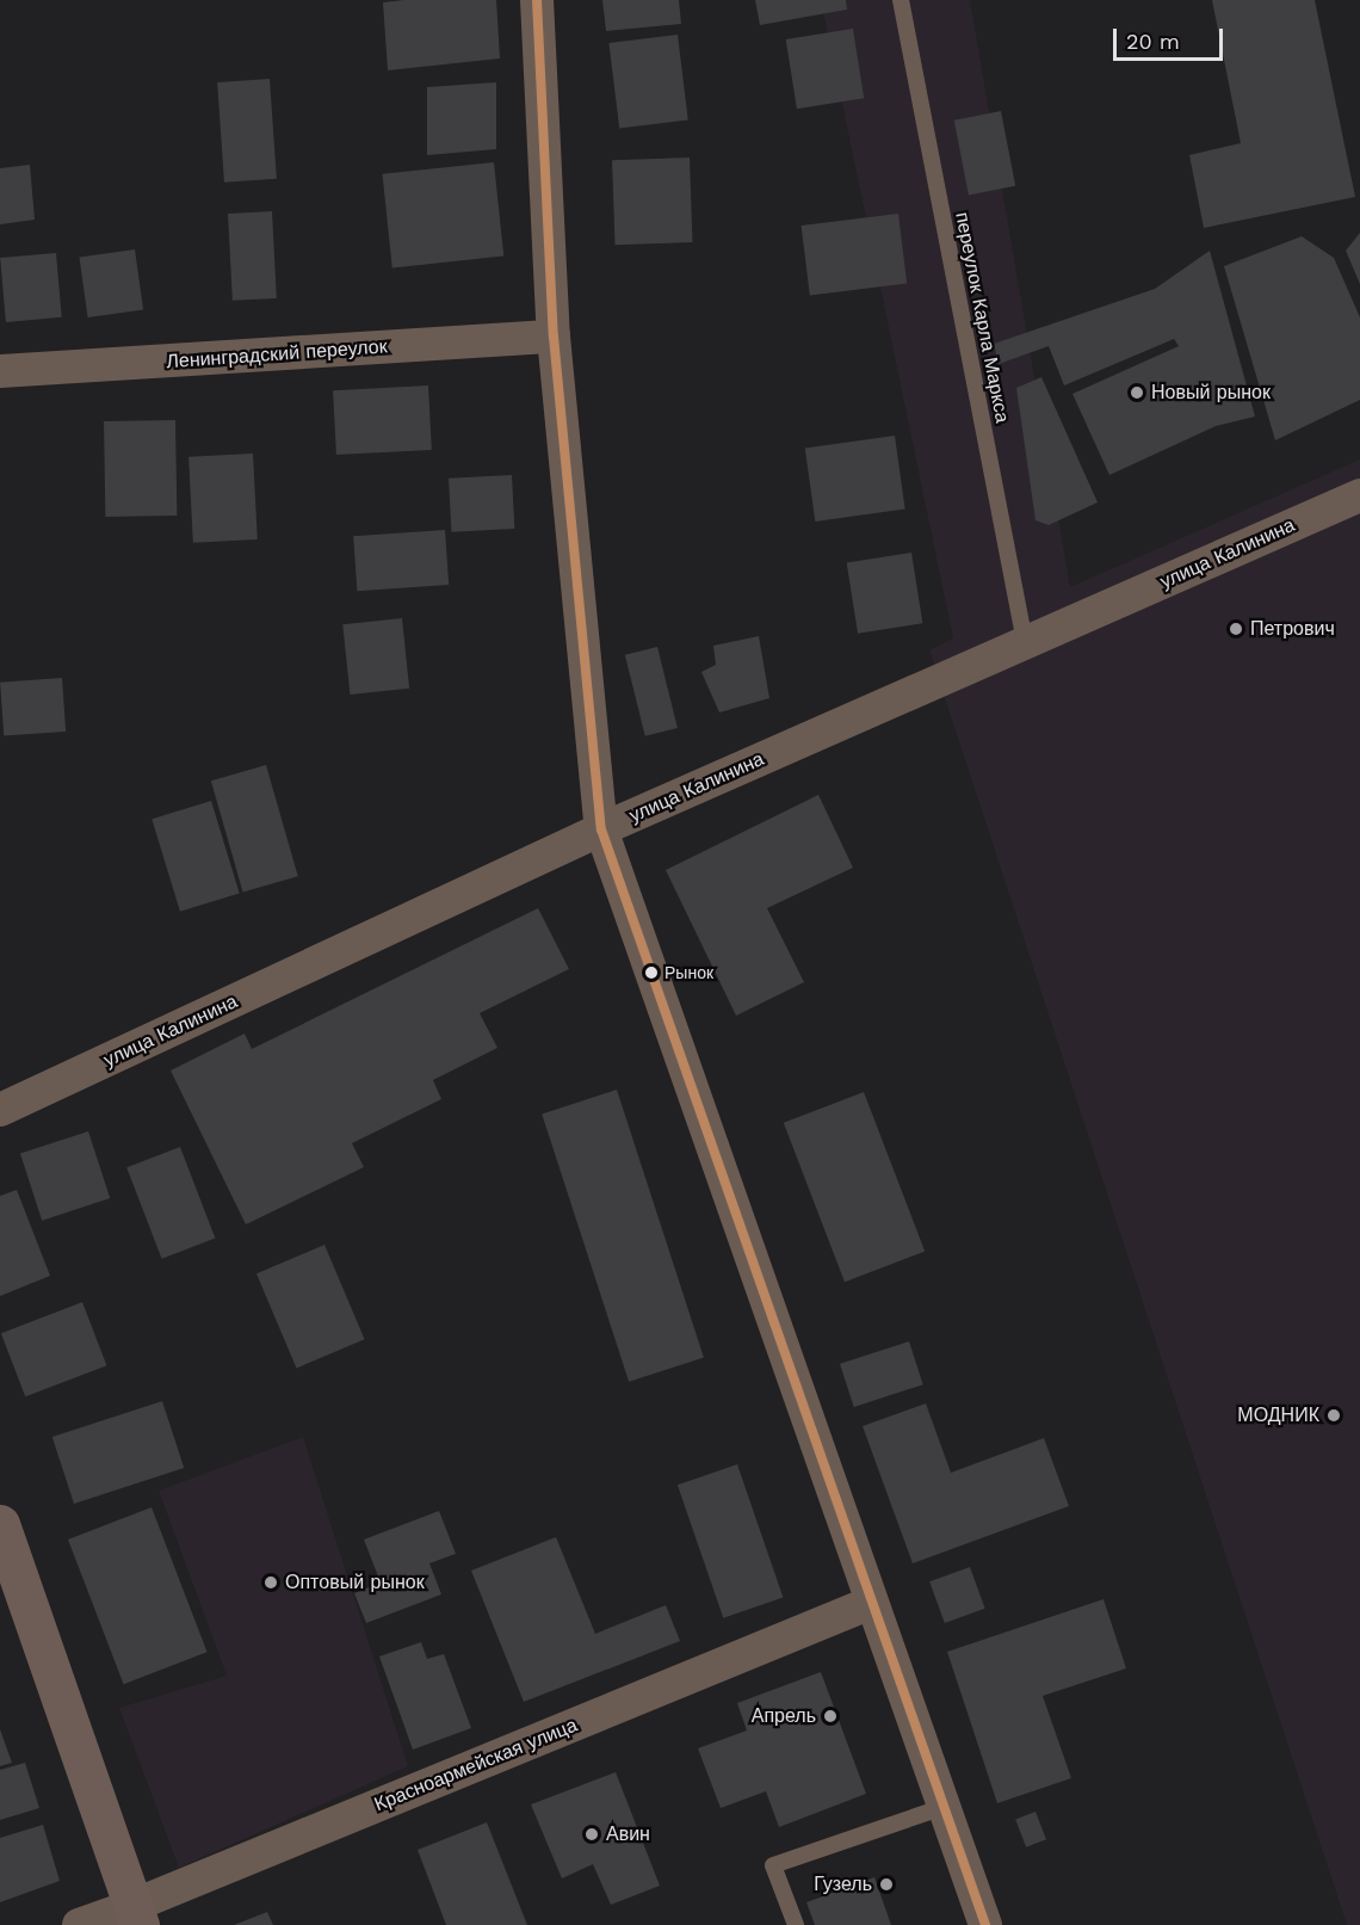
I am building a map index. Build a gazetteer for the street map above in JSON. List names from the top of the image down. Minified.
{"streets":{"street":["Ленинградский переулок","улица Калинина","Красноармейская улица"],"lane":["переулок Карла Маркса"]},"crossings":[["переулок Карла Маркса","улица Калинина"]],"places":["Новый рынок","Петрович","Рынок","МОДНИК","Оптовый рынок","Апрель","Авин","Гузель"],"scale_bar":"20 m"}
